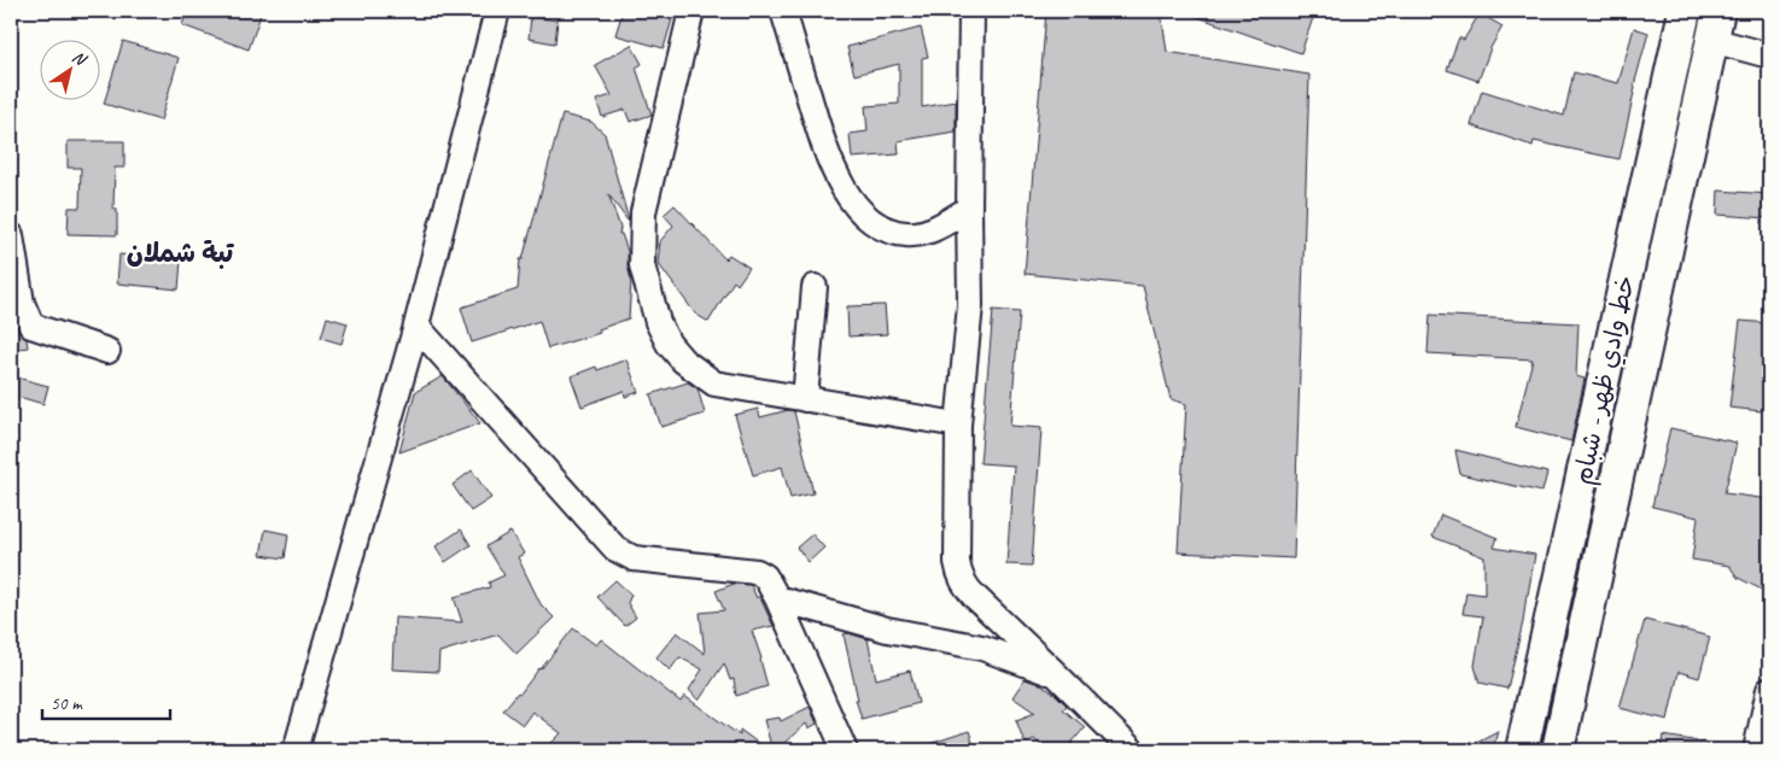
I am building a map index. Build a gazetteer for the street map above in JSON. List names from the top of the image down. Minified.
{"streets":{"main road":["خط وادي ظهر - شبام"]},"districts":["تبة شملان"],"scale_bar":"50 m","north":"top right"}
